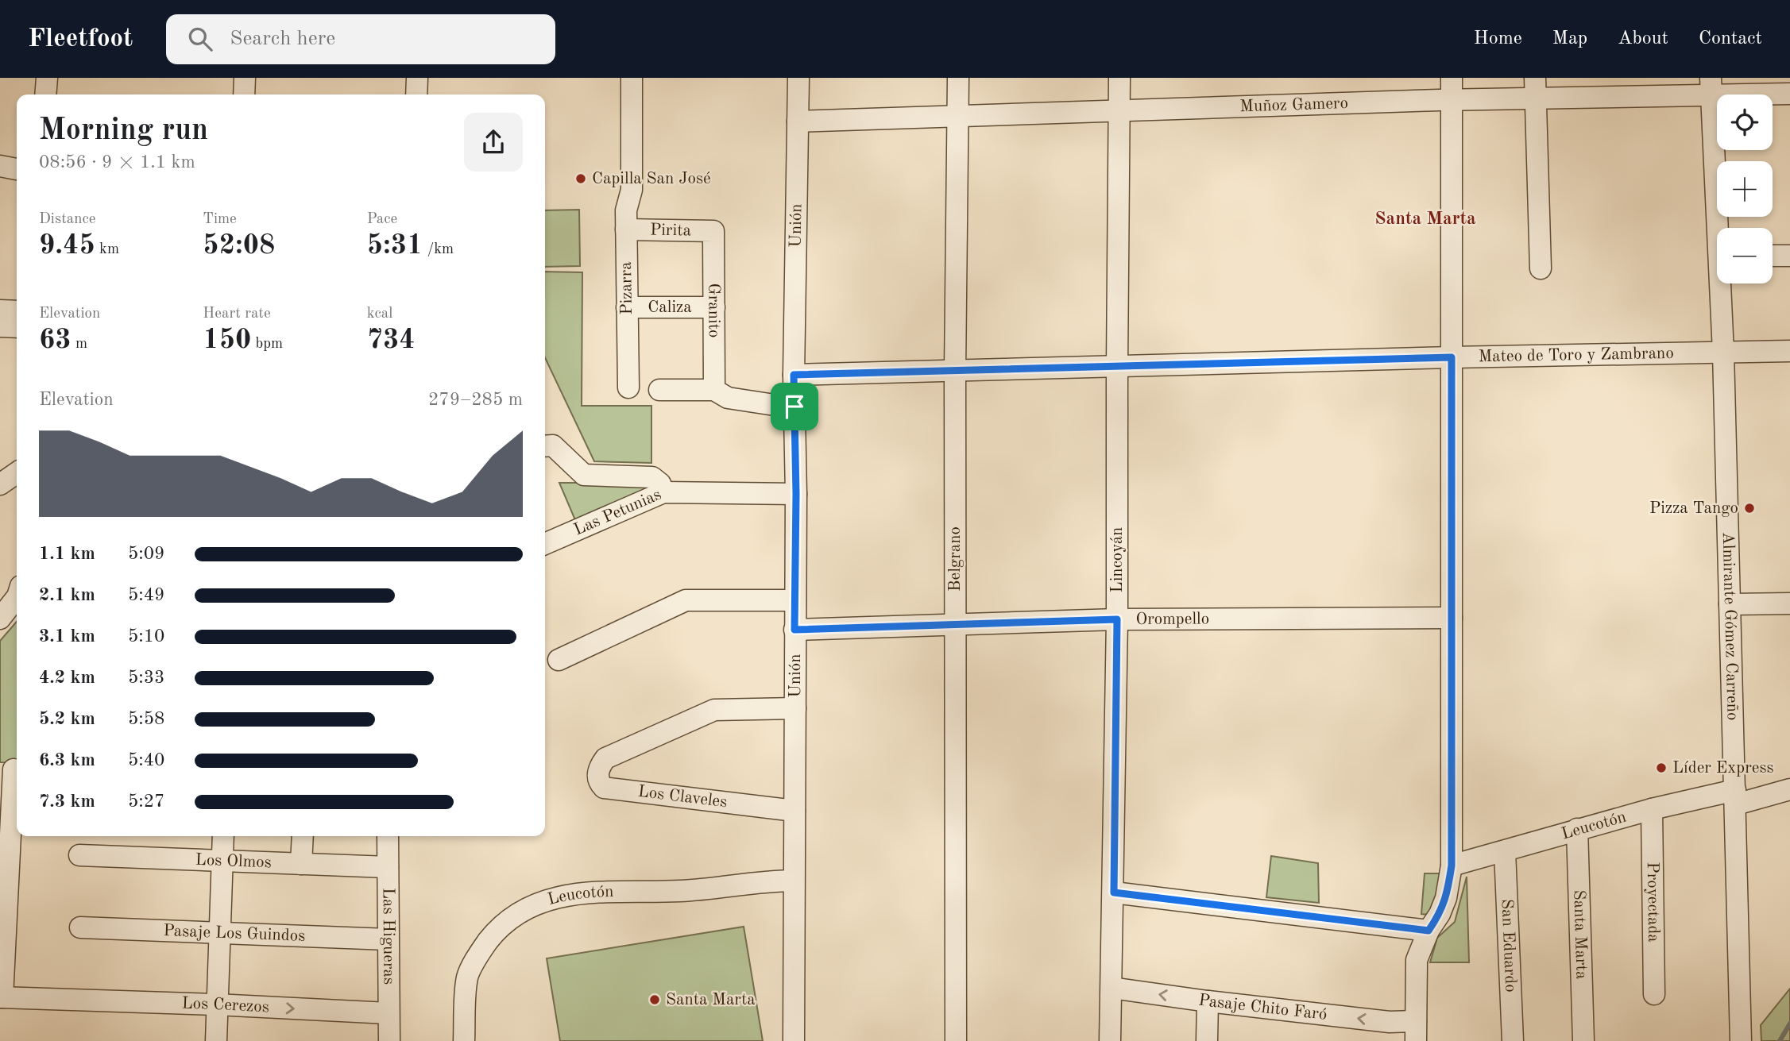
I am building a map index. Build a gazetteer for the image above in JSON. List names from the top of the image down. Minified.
{"streets":{"street":["Muñoz Gamero","Unión","Pirita","Pizarra","Caliza","Granito","Mateo de Toro y Zambrano","Las Petunias","Belgrano","Lincoyán","Orompello","Almirante Gómez Carreño","Los Claveles","Leucotón","Los Olmos","Proyectada","Pasaje Los Guindos","Santa Marta","Las Higueras","San Eduardo","Los Cerezos","Pasaje Chito Faró"]},"crossings":[["Muñoz Gamero","Unión"],["Muñoz Gamero","Belgrano"],["Muñoz Gamero","Lincoyán"],["Muñoz Gamero","Almirante Gómez Carreño"],["Unión","Mateo de Toro y Zambrano"],["Unión","Las Petunias"],["Unión","Orompello"],["Unión","Los Claveles"],["Unión","Leucotón"],["Pirita","Pizarra"],["Pirita","Granito"],["Pizarra","Caliza"],["Caliza","Granito"],["Mateo de Toro y Zambrano","Belgrano"],["Mateo de Toro y Zambrano","Lincoyán"],["Mateo de Toro y Zambrano","Almirante Gómez Carreño"],["Belgrano","Orompello"],["Lincoyán","Orompello"],["Lincoyán","Pasaje Chito Faró"],["Almirante Gómez Carreño","Leucotón"],["Leucotón","Proyectada"],["Leucotón","Santa Marta"],["Leucotón","San Eduardo"],["Los Olmos","Las Higueras"],["Pasaje Los Guindos","Las Higueras"],["Las Higueras","Los Cerezos"]],"one_way":["Los Cerezos"],"districts":["Santa Marta"],"places":["Capilla San José","Pizza Tango","Líder Express","Santa Marta"],"page":{"header":"Fleetfoot","search":"Search here","nav":["Home","Map","About","Contact"],"map_buttons":["+","−"],"heading":["Morning run","08:56 · 9 × 1.1 km"],"stats":[["Distance","9.45 km"],["Time","52:08"],["Pace","5:31 /km"],["Elevation","63 m"],["Heart rate","150 bpm"],["kcal","734"]],"chart":["Elevation","279–285 m"],"list":[{"name":"1.1 km","note":"5:09"},{"name":"2.1 km","note":"5:49"},{"name":"3.1 km","note":"5:10"},{"name":"4.2 km","note":"5:33"},{"name":"5.2 km","note":"5:58"},{"name":"6.3 km","note":"5:40"},{"name":"7.3 km","note":"5:27"}]}}
